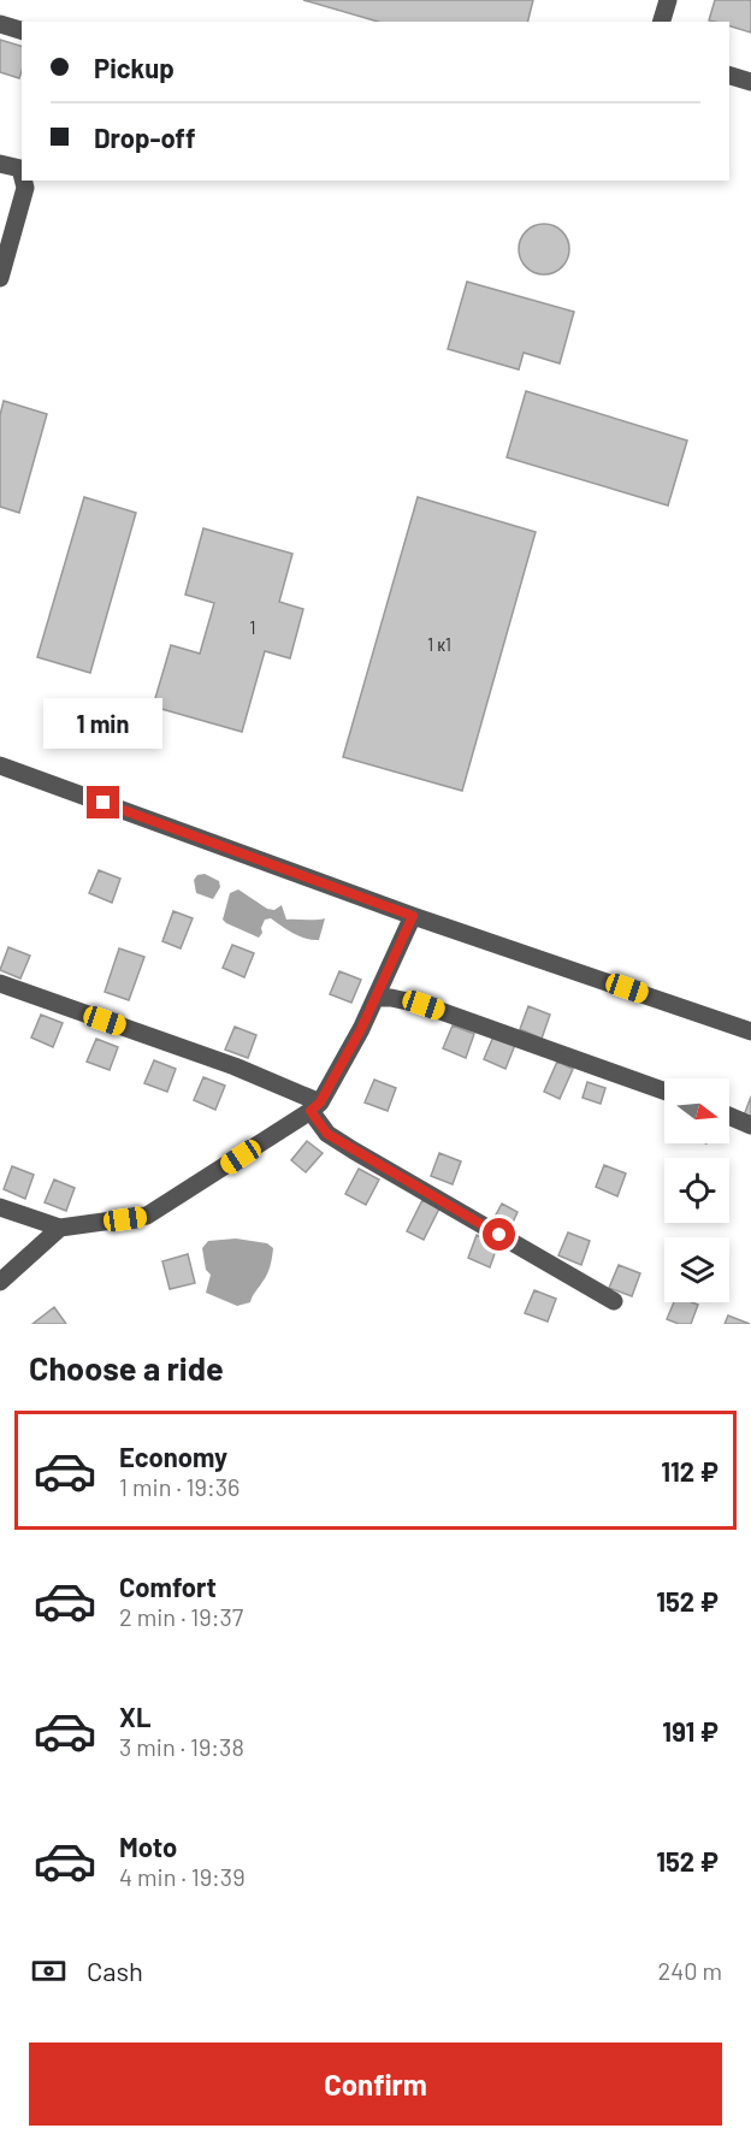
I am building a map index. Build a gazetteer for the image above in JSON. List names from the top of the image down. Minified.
{"house_numbers":["1","1 к1"],"north":"right","page":{"banner":["Pickup","Drop-off"],"bubble":"1 min","heading":"Choose a ride","list":[{"name":"Economy","note":"1 min · 19:36","value":"112 ₽"},{"name":"Comfort","note":"2 min · 19:37","value":"152 ₽"},{"name":"XL","note":"3 min · 19:38","value":"191 ₽"},{"name":"Moto","note":"4 min · 19:39","value":"152 ₽"}],"pay":["Cash","240 m"],"buttons":"Confirm"}}
